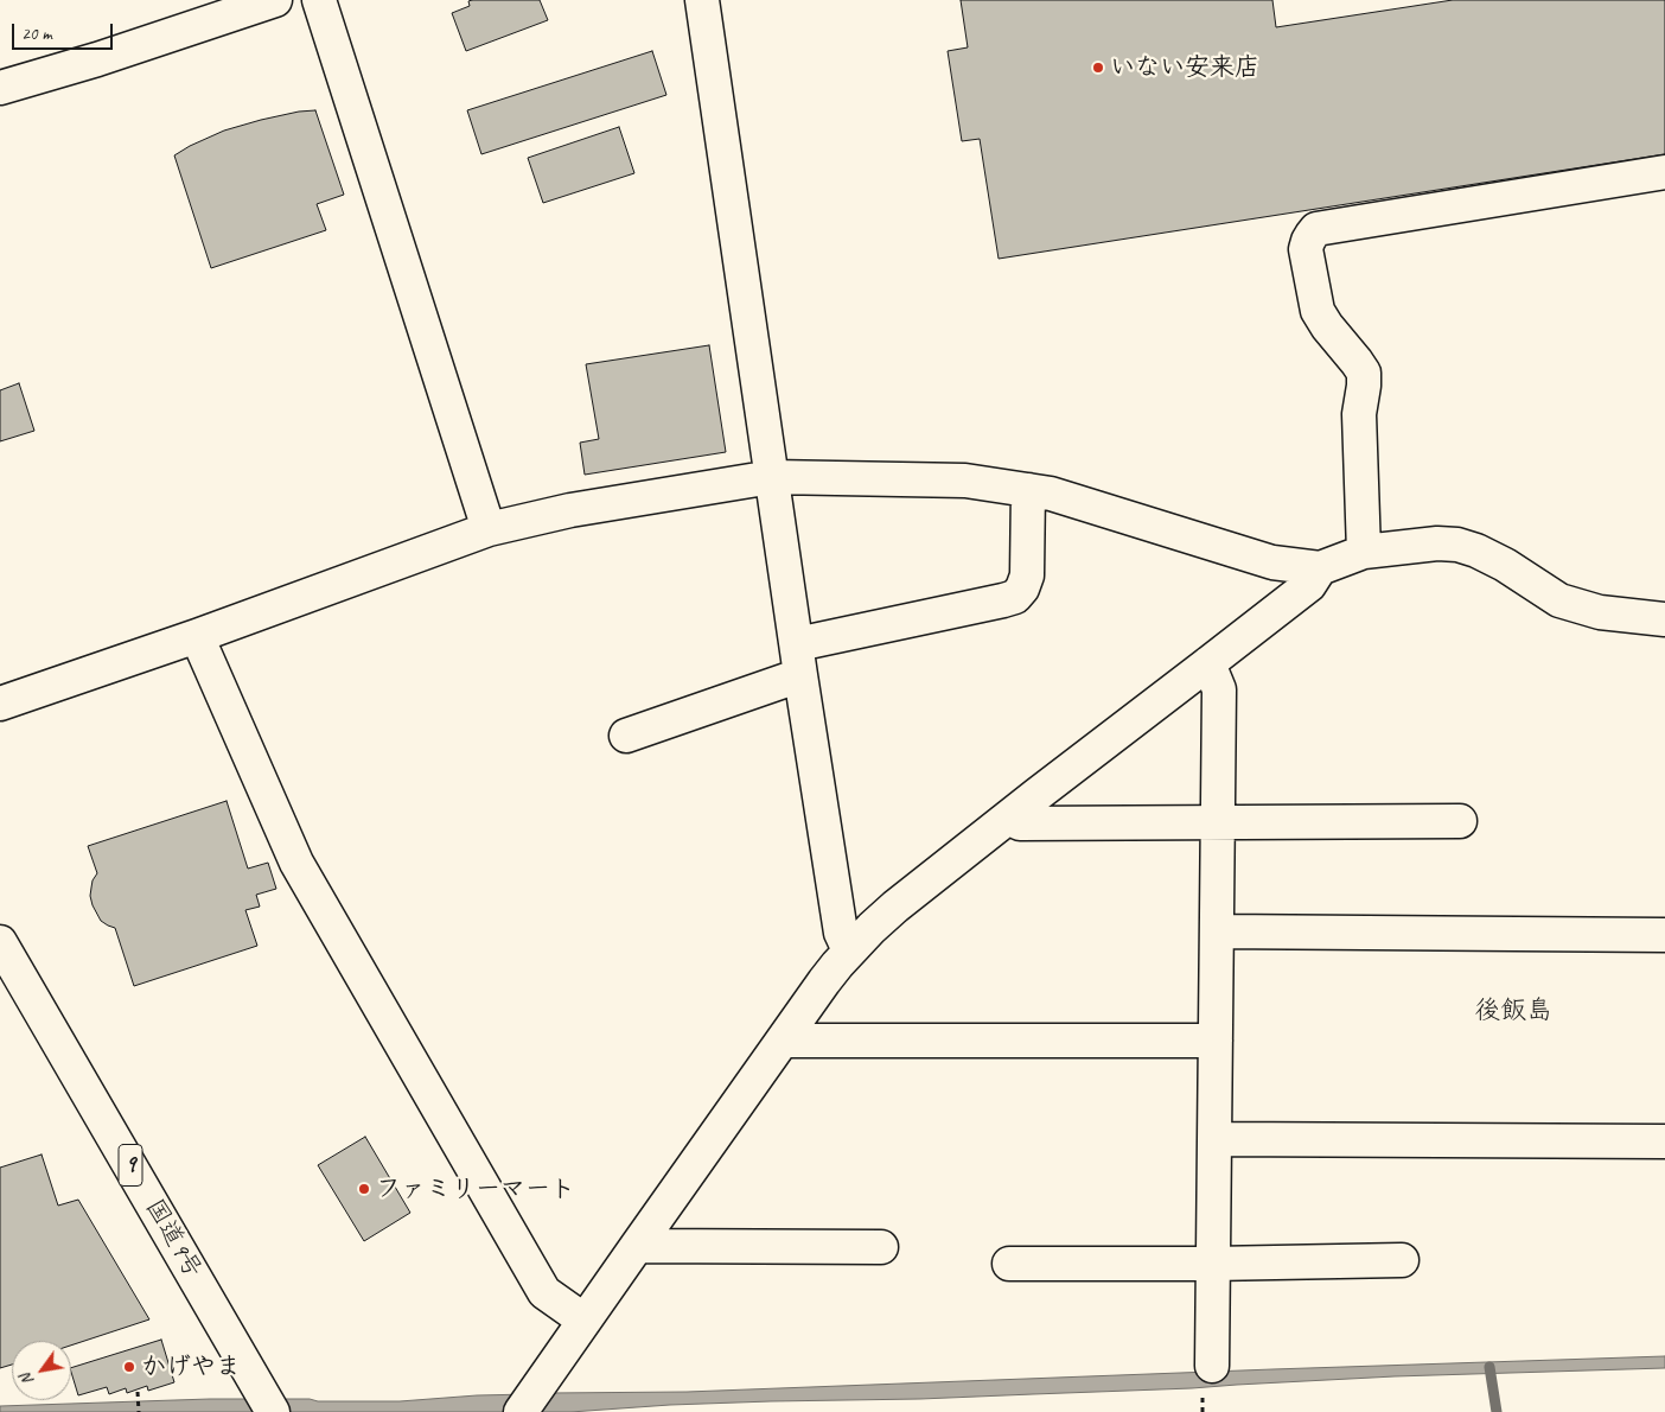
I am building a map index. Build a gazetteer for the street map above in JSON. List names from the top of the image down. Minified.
{"streets":{"main road":["9","国道9号"]},"districts":["後飯島"],"places":["いない安来店","ファミリーマート","かげやま"],"scale_bar":"20 m","north":"bottom left"}
